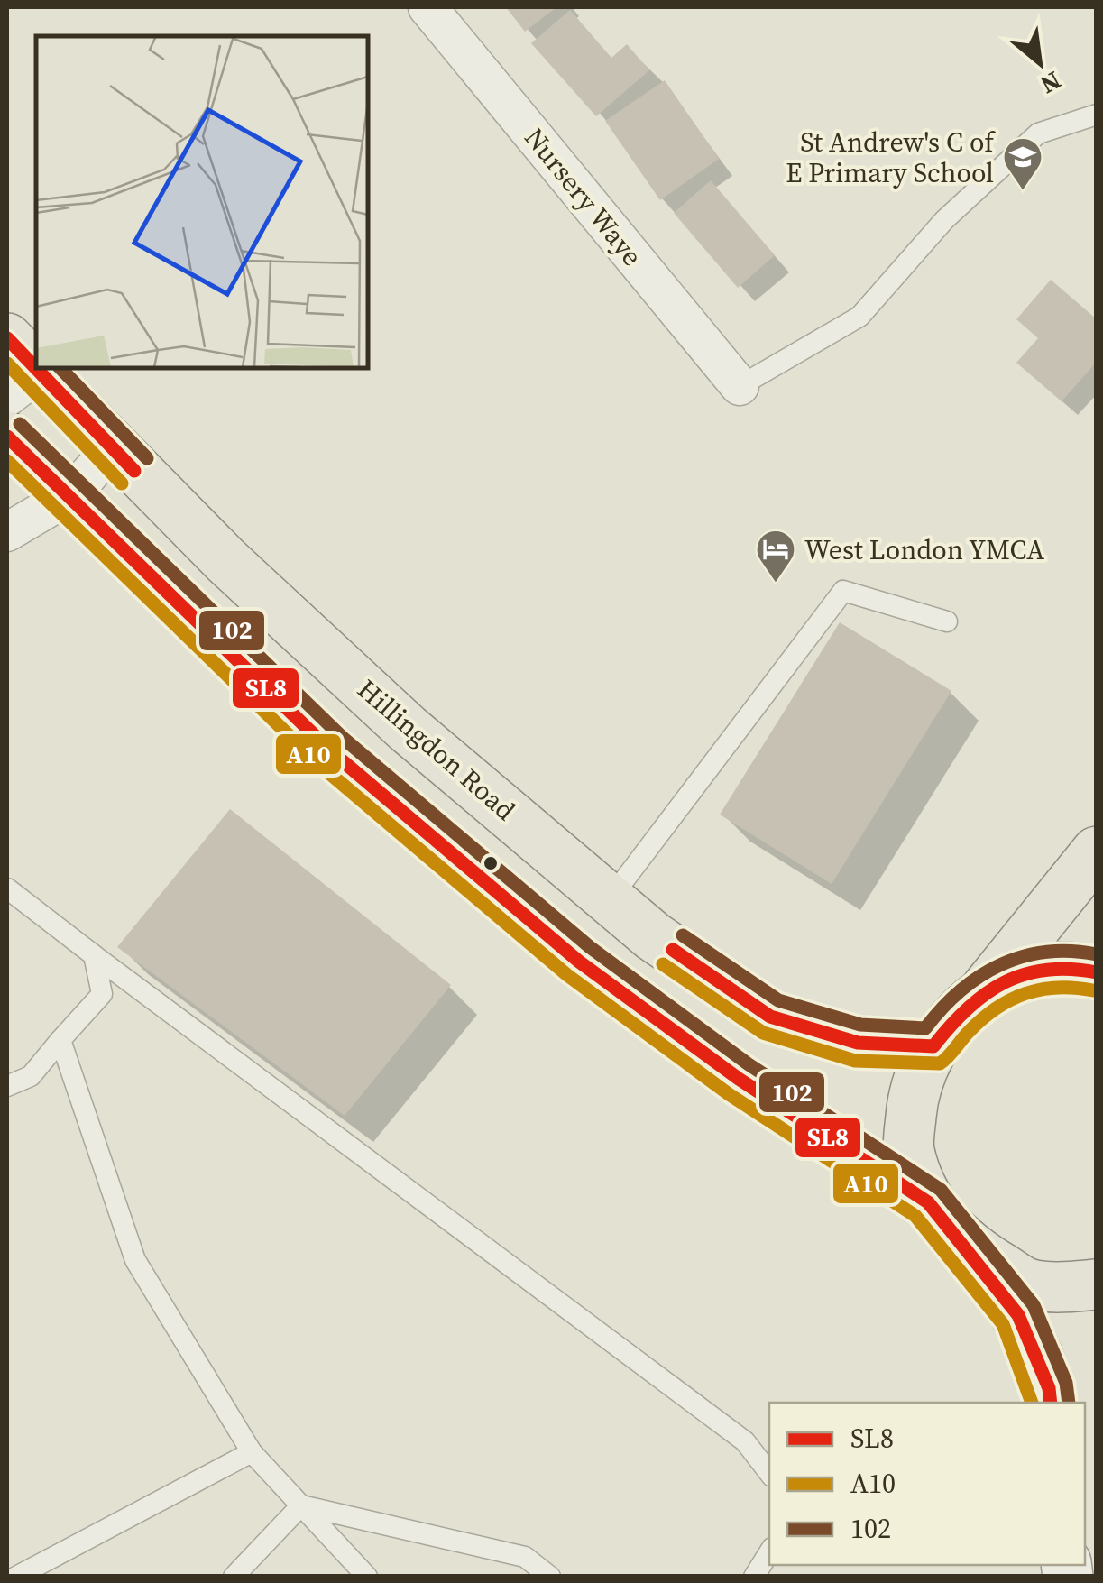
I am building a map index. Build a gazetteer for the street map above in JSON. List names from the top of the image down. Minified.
{"streets":{"main road":["Hillingdon Road"],"street":["Nursery Waye"]},"places":{"school or university":["St Andrew's C of E Primary School"],"hotel":["West London YMCA"]},"lines":["transit line SL8","transit line A10","transit line 102"],"legend":["SL8","A10","102"],"north":"bottom right"}
